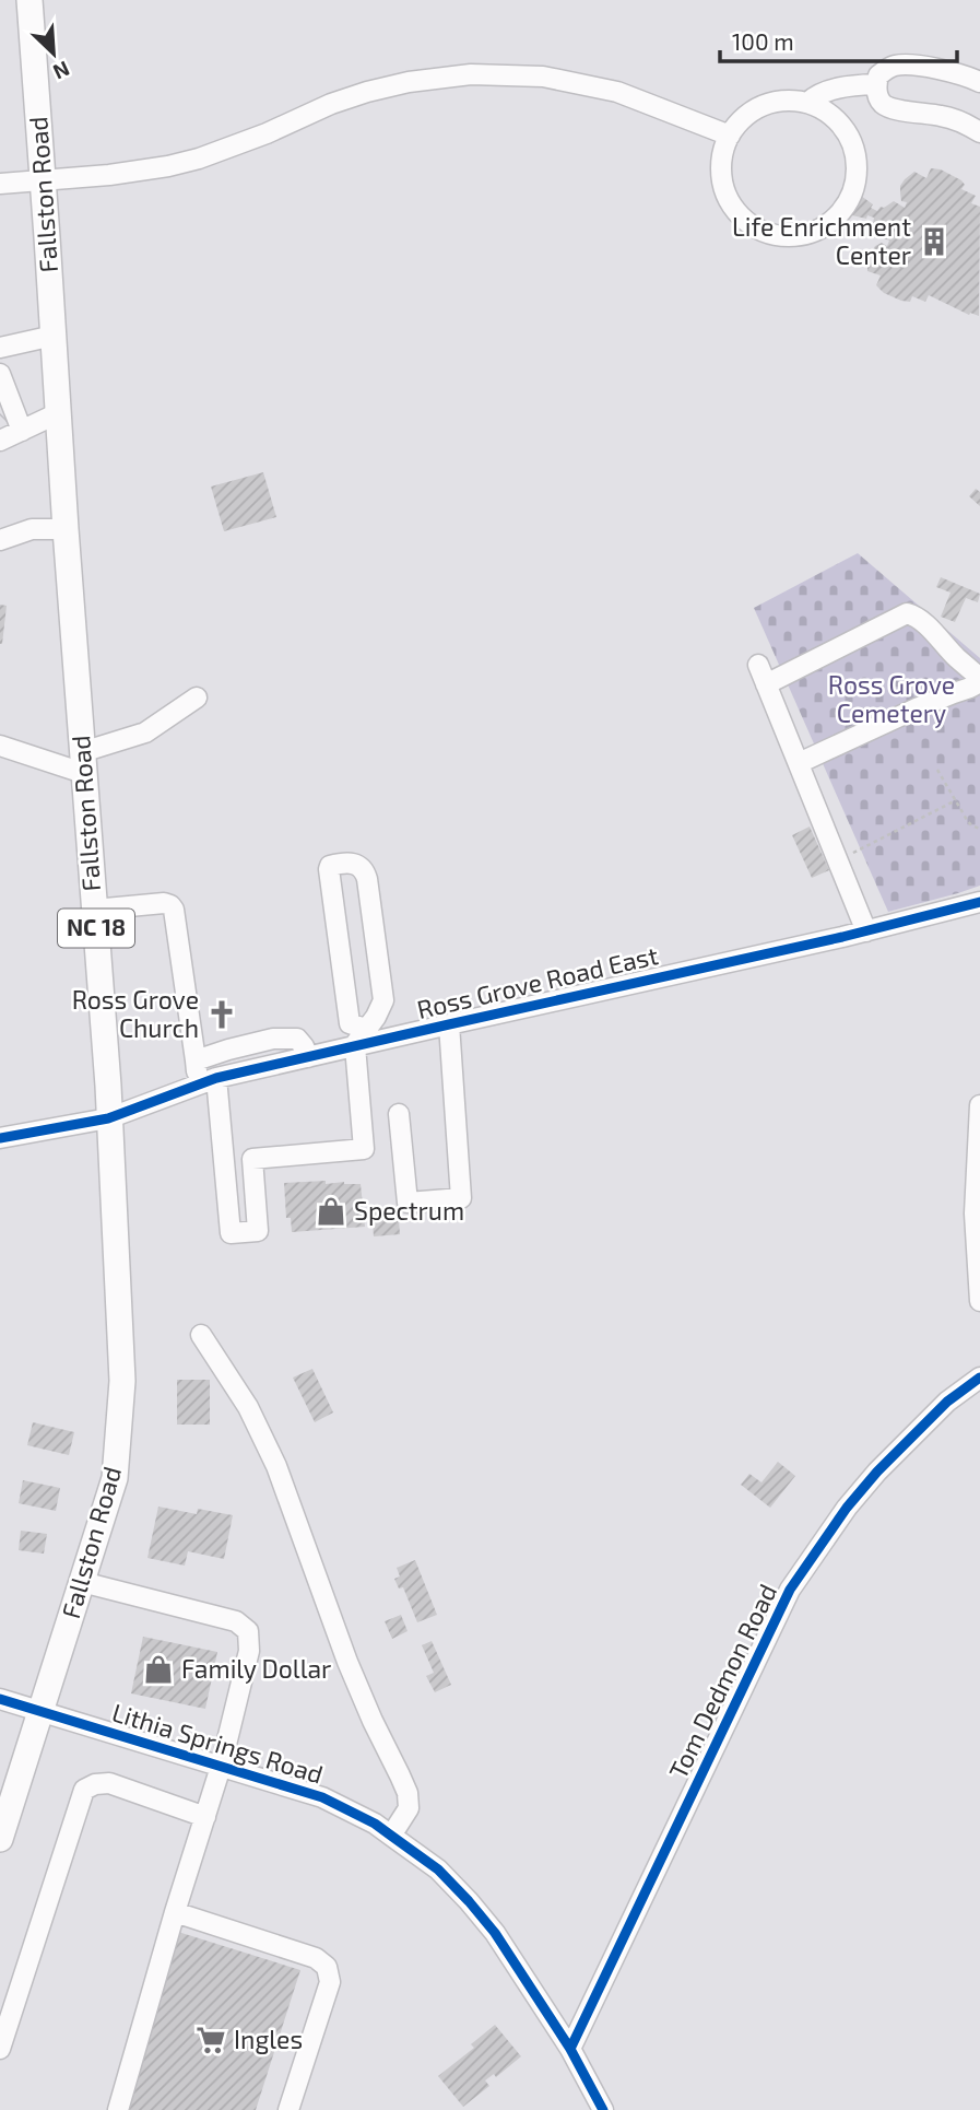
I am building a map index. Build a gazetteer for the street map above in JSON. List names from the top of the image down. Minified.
{"streets":{"main road":["Fallston Road","NC 18"],"street":["Ross Grove Road East","Tom Dedmon Road","Lithia Springs Road"]},"crossings":[["Fallston Road","Ross Grove Road East"],["Fallston Road","Lithia Springs Road"],["Tom Dedmon Road","Lithia Springs Road"]],"parks":["Ross Grove Cemetery"],"places":{"building":["Life Enrichment Center"],"church":["Ross Grove Church"],"shop":["Spectrum","Family Dollar"],"supermarket":["Ingles"]},"scale_bar":"100 m","north":"bottom right"}
